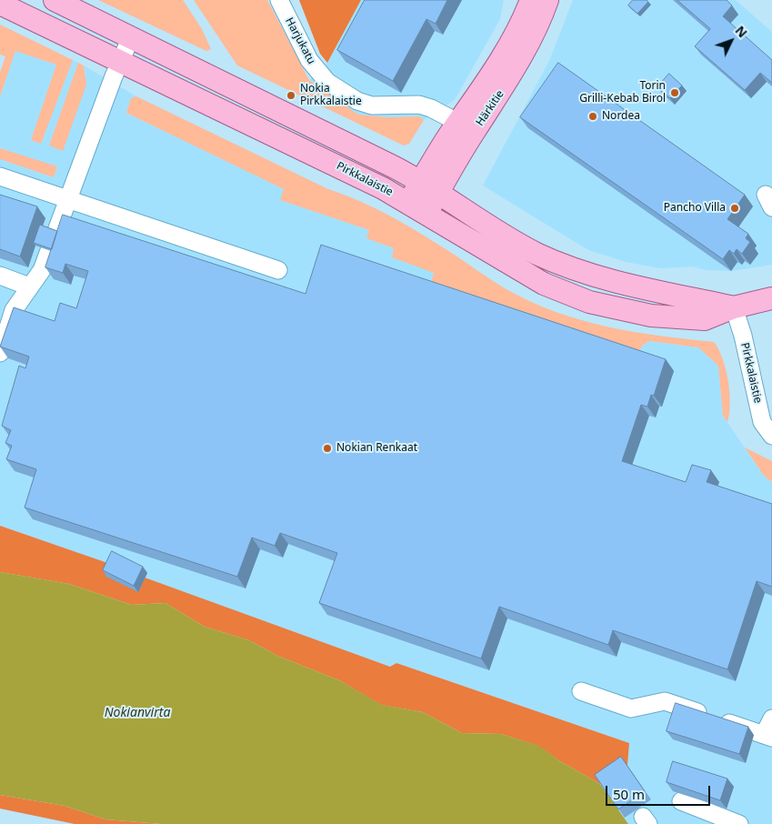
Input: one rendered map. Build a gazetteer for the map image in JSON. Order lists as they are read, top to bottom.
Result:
{
  "streets": {
    "main road": ["Härkitie", "Pirkkalaistie"],
    "street": ["Harjukatu"]
  },
  "crossings": [
    ["Harjukatu", "Härkitie"],
    ["Härkitie", "Pirkkalaistie"]
  ],
  "water": ["Nokianvirta"],
  "places": [
    "Torin Grilli-Kebab Birol",
    "Nokia Pirkkalaistie",
    "Nordea",
    "Pancho Villa",
    "Nokian Renkaat"
  ],
  "scale_bar": "50 m",
  "north": "top right"
}
